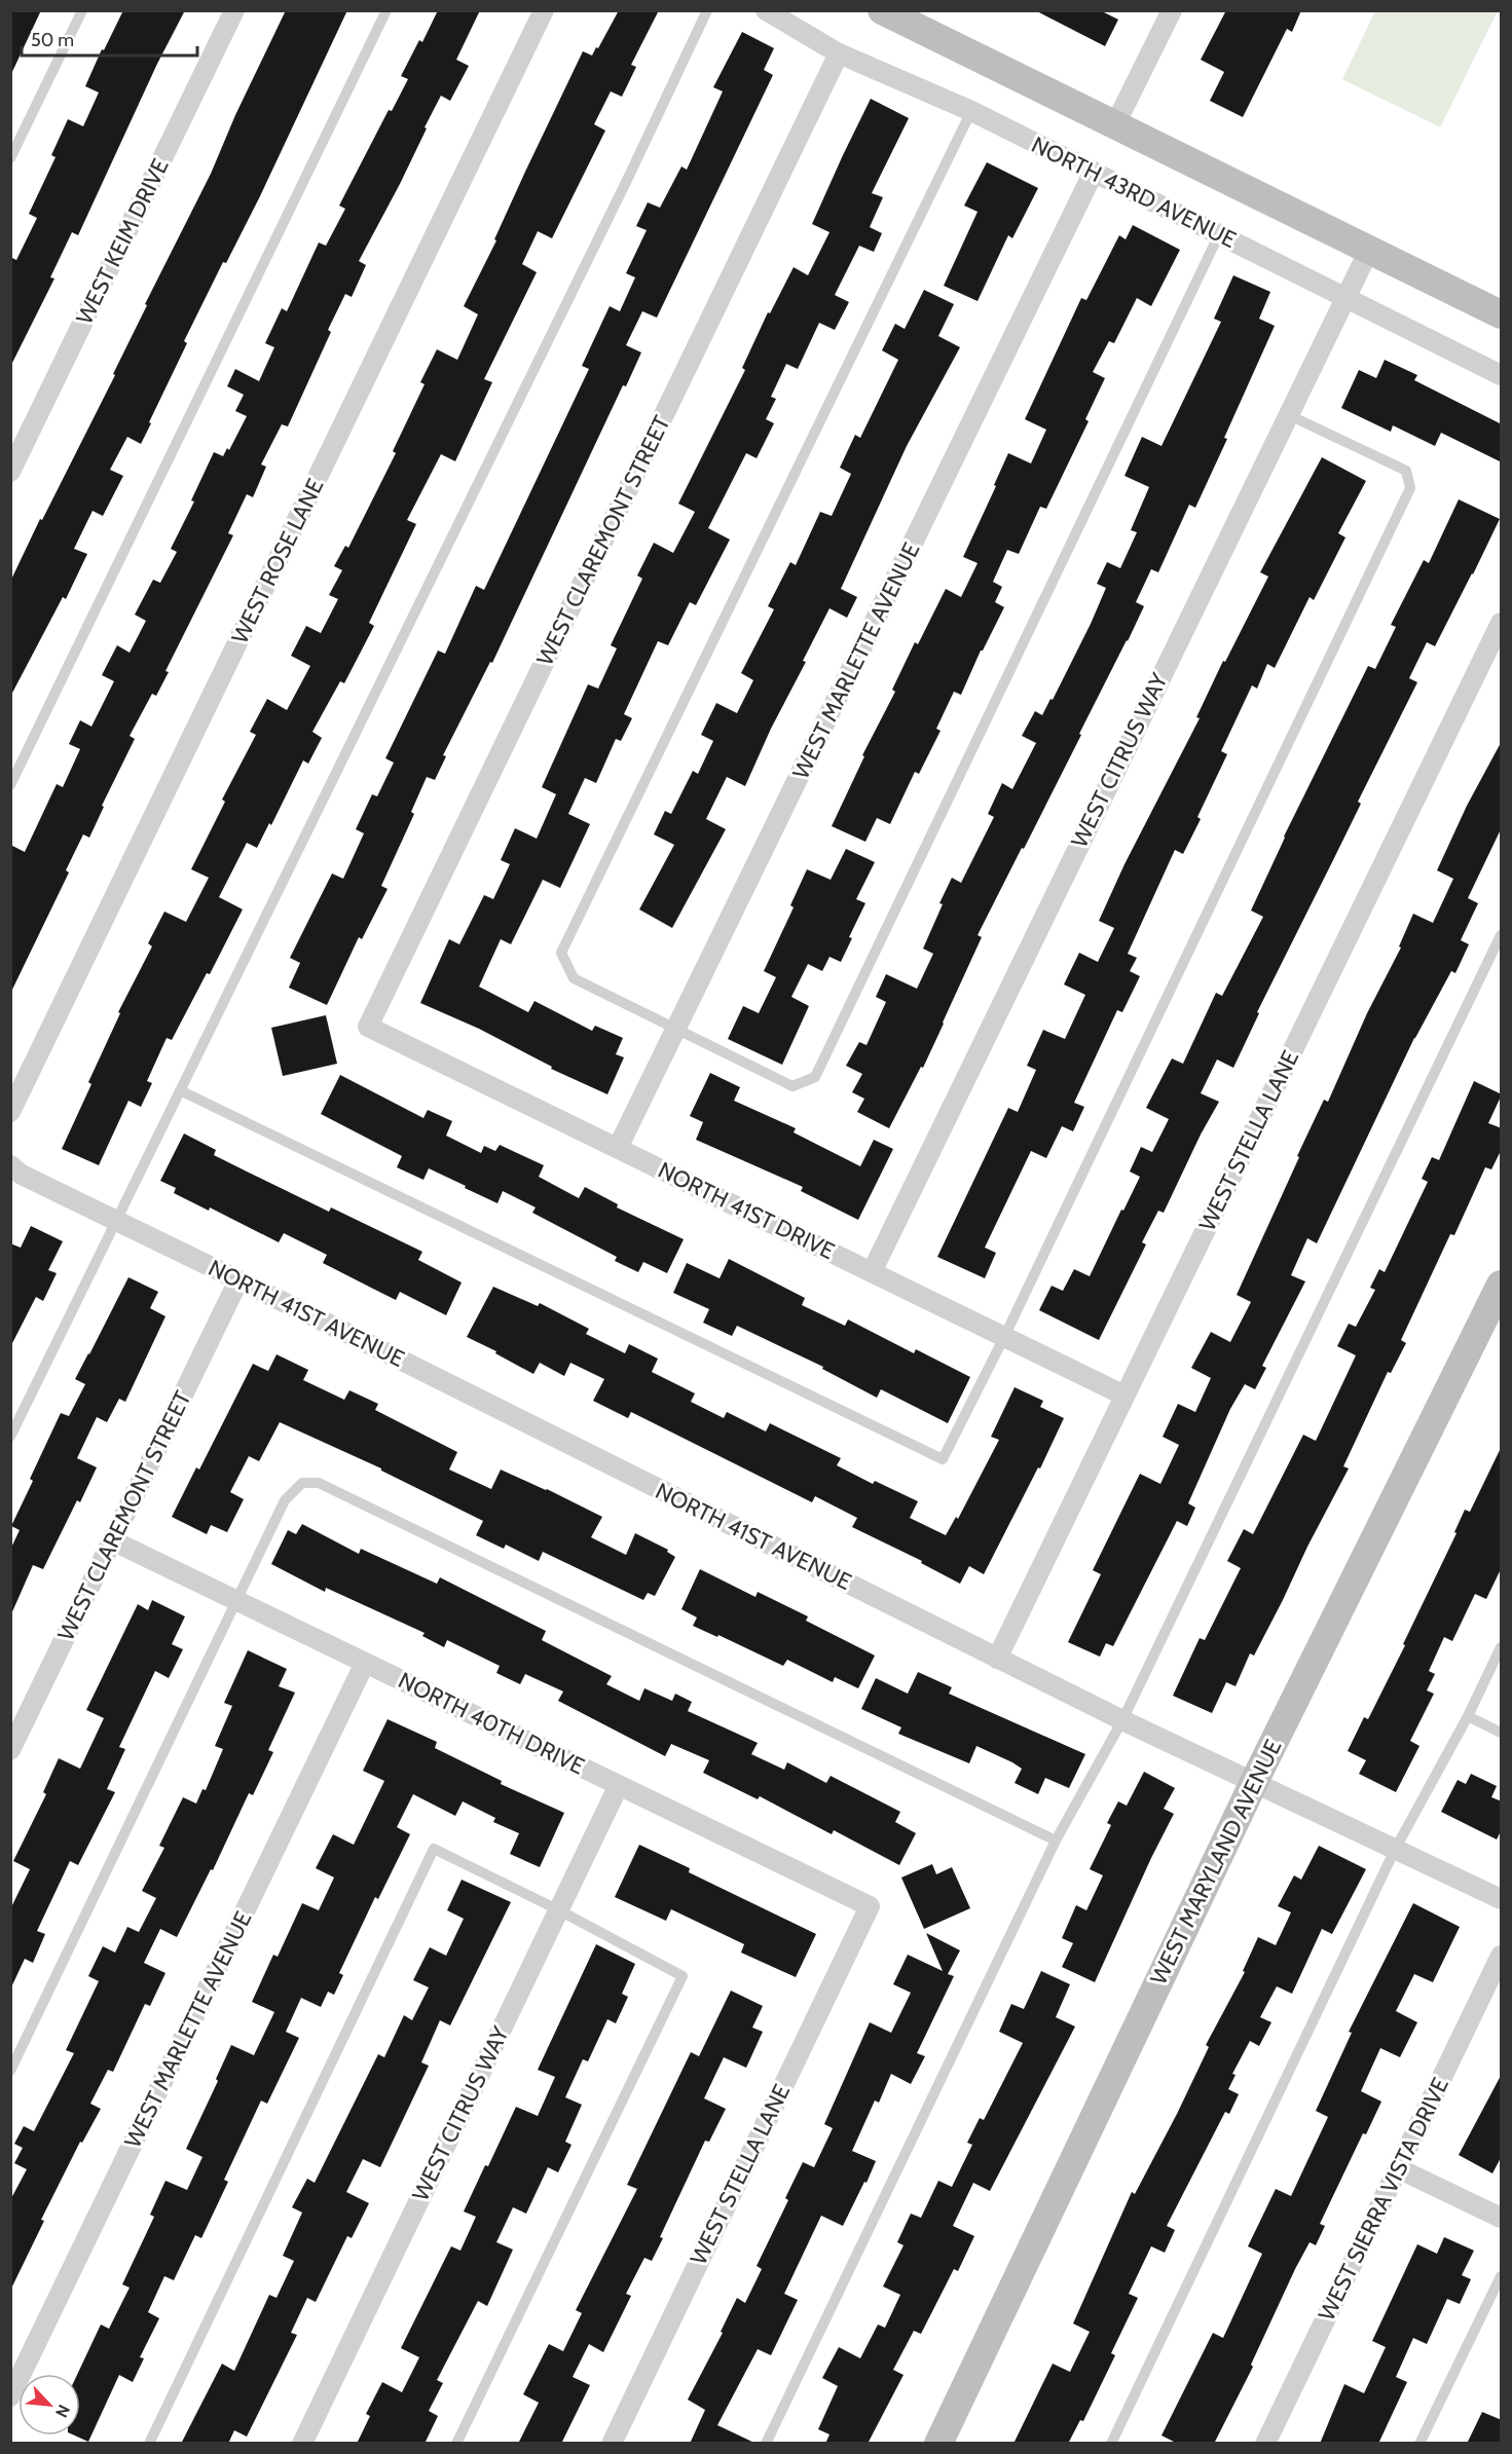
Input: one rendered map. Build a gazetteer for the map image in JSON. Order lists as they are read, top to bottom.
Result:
{
  "streets": {
    "street": [
      "NORTH 43RD AVENUE",
      "WEST KEIM DRIVE",
      "WEST CLAREMONT STREET",
      "WEST ROSE LANE",
      "WEST MARLETTE AVENUE",
      "WEST CITRUS WAY",
      "WEST STELLA LANE",
      "NORTH 41ST DRIVE",
      "NORTH 41ST AVENUE",
      "NORTH 40TH DRIVE",
      "WEST MARYLAND AVENUE",
      "WEST SIERRA VISTA DRIVE"
    ]
  },
  "crossings": [
    ["NORTH 43RD AVENUE", "WEST CLAREMONT STREET"],
    ["NORTH 43RD AVENUE", "WEST MARLETTE AVENUE"],
    ["NORTH 43RD AVENUE", "WEST CITRUS WAY"],
    ["WEST CLAREMONT STREET", "NORTH 41ST DRIVE"],
    ["WEST CLAREMONT STREET", "NORTH 41ST AVENUE"],
    ["WEST CLAREMONT STREET", "NORTH 40TH DRIVE"],
    ["WEST MARLETTE AVENUE", "NORTH 41ST DRIVE"],
    ["WEST MARLETTE AVENUE", "NORTH 40TH DRIVE"],
    ["WEST CITRUS WAY", "NORTH 41ST DRIVE"],
    ["WEST CITRUS WAY", "NORTH 40TH DRIVE"],
    ["WEST STELLA LANE", "NORTH 41ST DRIVE"],
    ["WEST STELLA LANE", "NORTH 41ST AVENUE"],
    ["WEST STELLA LANE", "NORTH 40TH DRIVE"],
    ["NORTH 41ST AVENUE", "WEST MARYLAND AVENUE"]
  ],
  "scale_bar": "50 m",
  "north": "bottom right"
}
